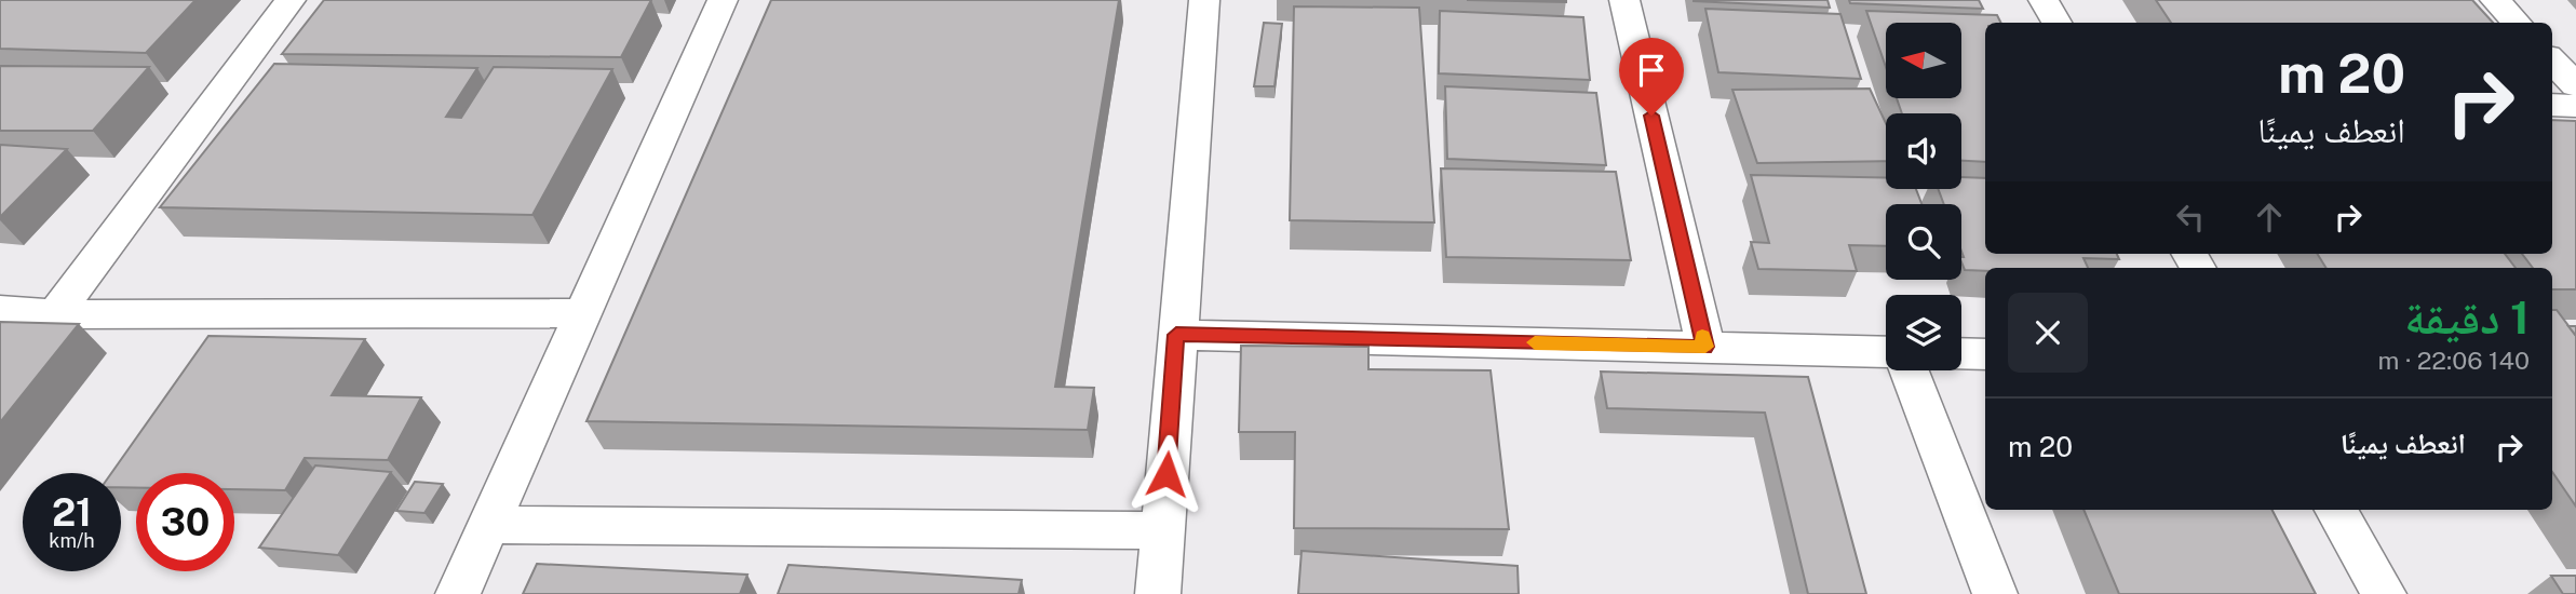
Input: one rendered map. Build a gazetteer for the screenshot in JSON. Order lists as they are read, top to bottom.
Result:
{
  "north": "left",
  "page": {
    "turn": ["20 m", "انعطف يمينًا"],
    "heading": ["1 دقيقة", "140 m · 22:06"],
    "list": [
      {
        "name": "انعطف يمينًا",
        "value": "20 m"
      }
    ],
    "speed": "21 km/h",
    "limit": "30"
  }
}
